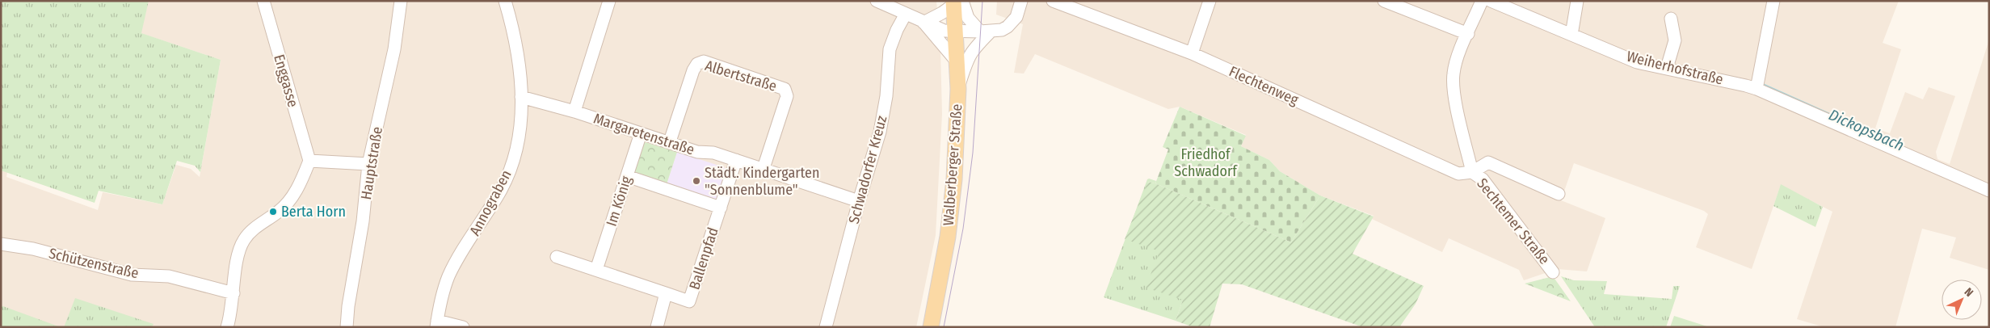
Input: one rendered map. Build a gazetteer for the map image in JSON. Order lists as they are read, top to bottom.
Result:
{
  "streets": {
    "main road": ["Walberberger Straße"],
    "street": [
      "Weiherhofstraße",
      "Albertstraße",
      "Enggasse",
      "Flechtenweg",
      "Margaretenstraße",
      "Hauptstraße",
      "Schwadorfer Kreuz",
      "Im König",
      "Annograben",
      "Sechtemer Straße",
      "Ballenpfad",
      "Schützenstraße"
    ]
  },
  "crossings": [
    ["Albertstraße", "Margaretenstraße"],
    ["Flechtenweg", "Sechtemer Straße"],
    ["Margaretenstraße", "Schwadorfer Kreuz"],
    ["Margaretenstraße", "Im König"],
    ["Margaretenstraße", "Annograben"],
    ["Margaretenstraße", "Ballenpfad"]
  ],
  "water": ["Dickopsbach"],
  "parks": ["Friedhof Schwadorf"],
  "places": ["Städt. Kindergarten \"Sonnenblume\"", "Berta Horn"],
  "north": "top right"
}
